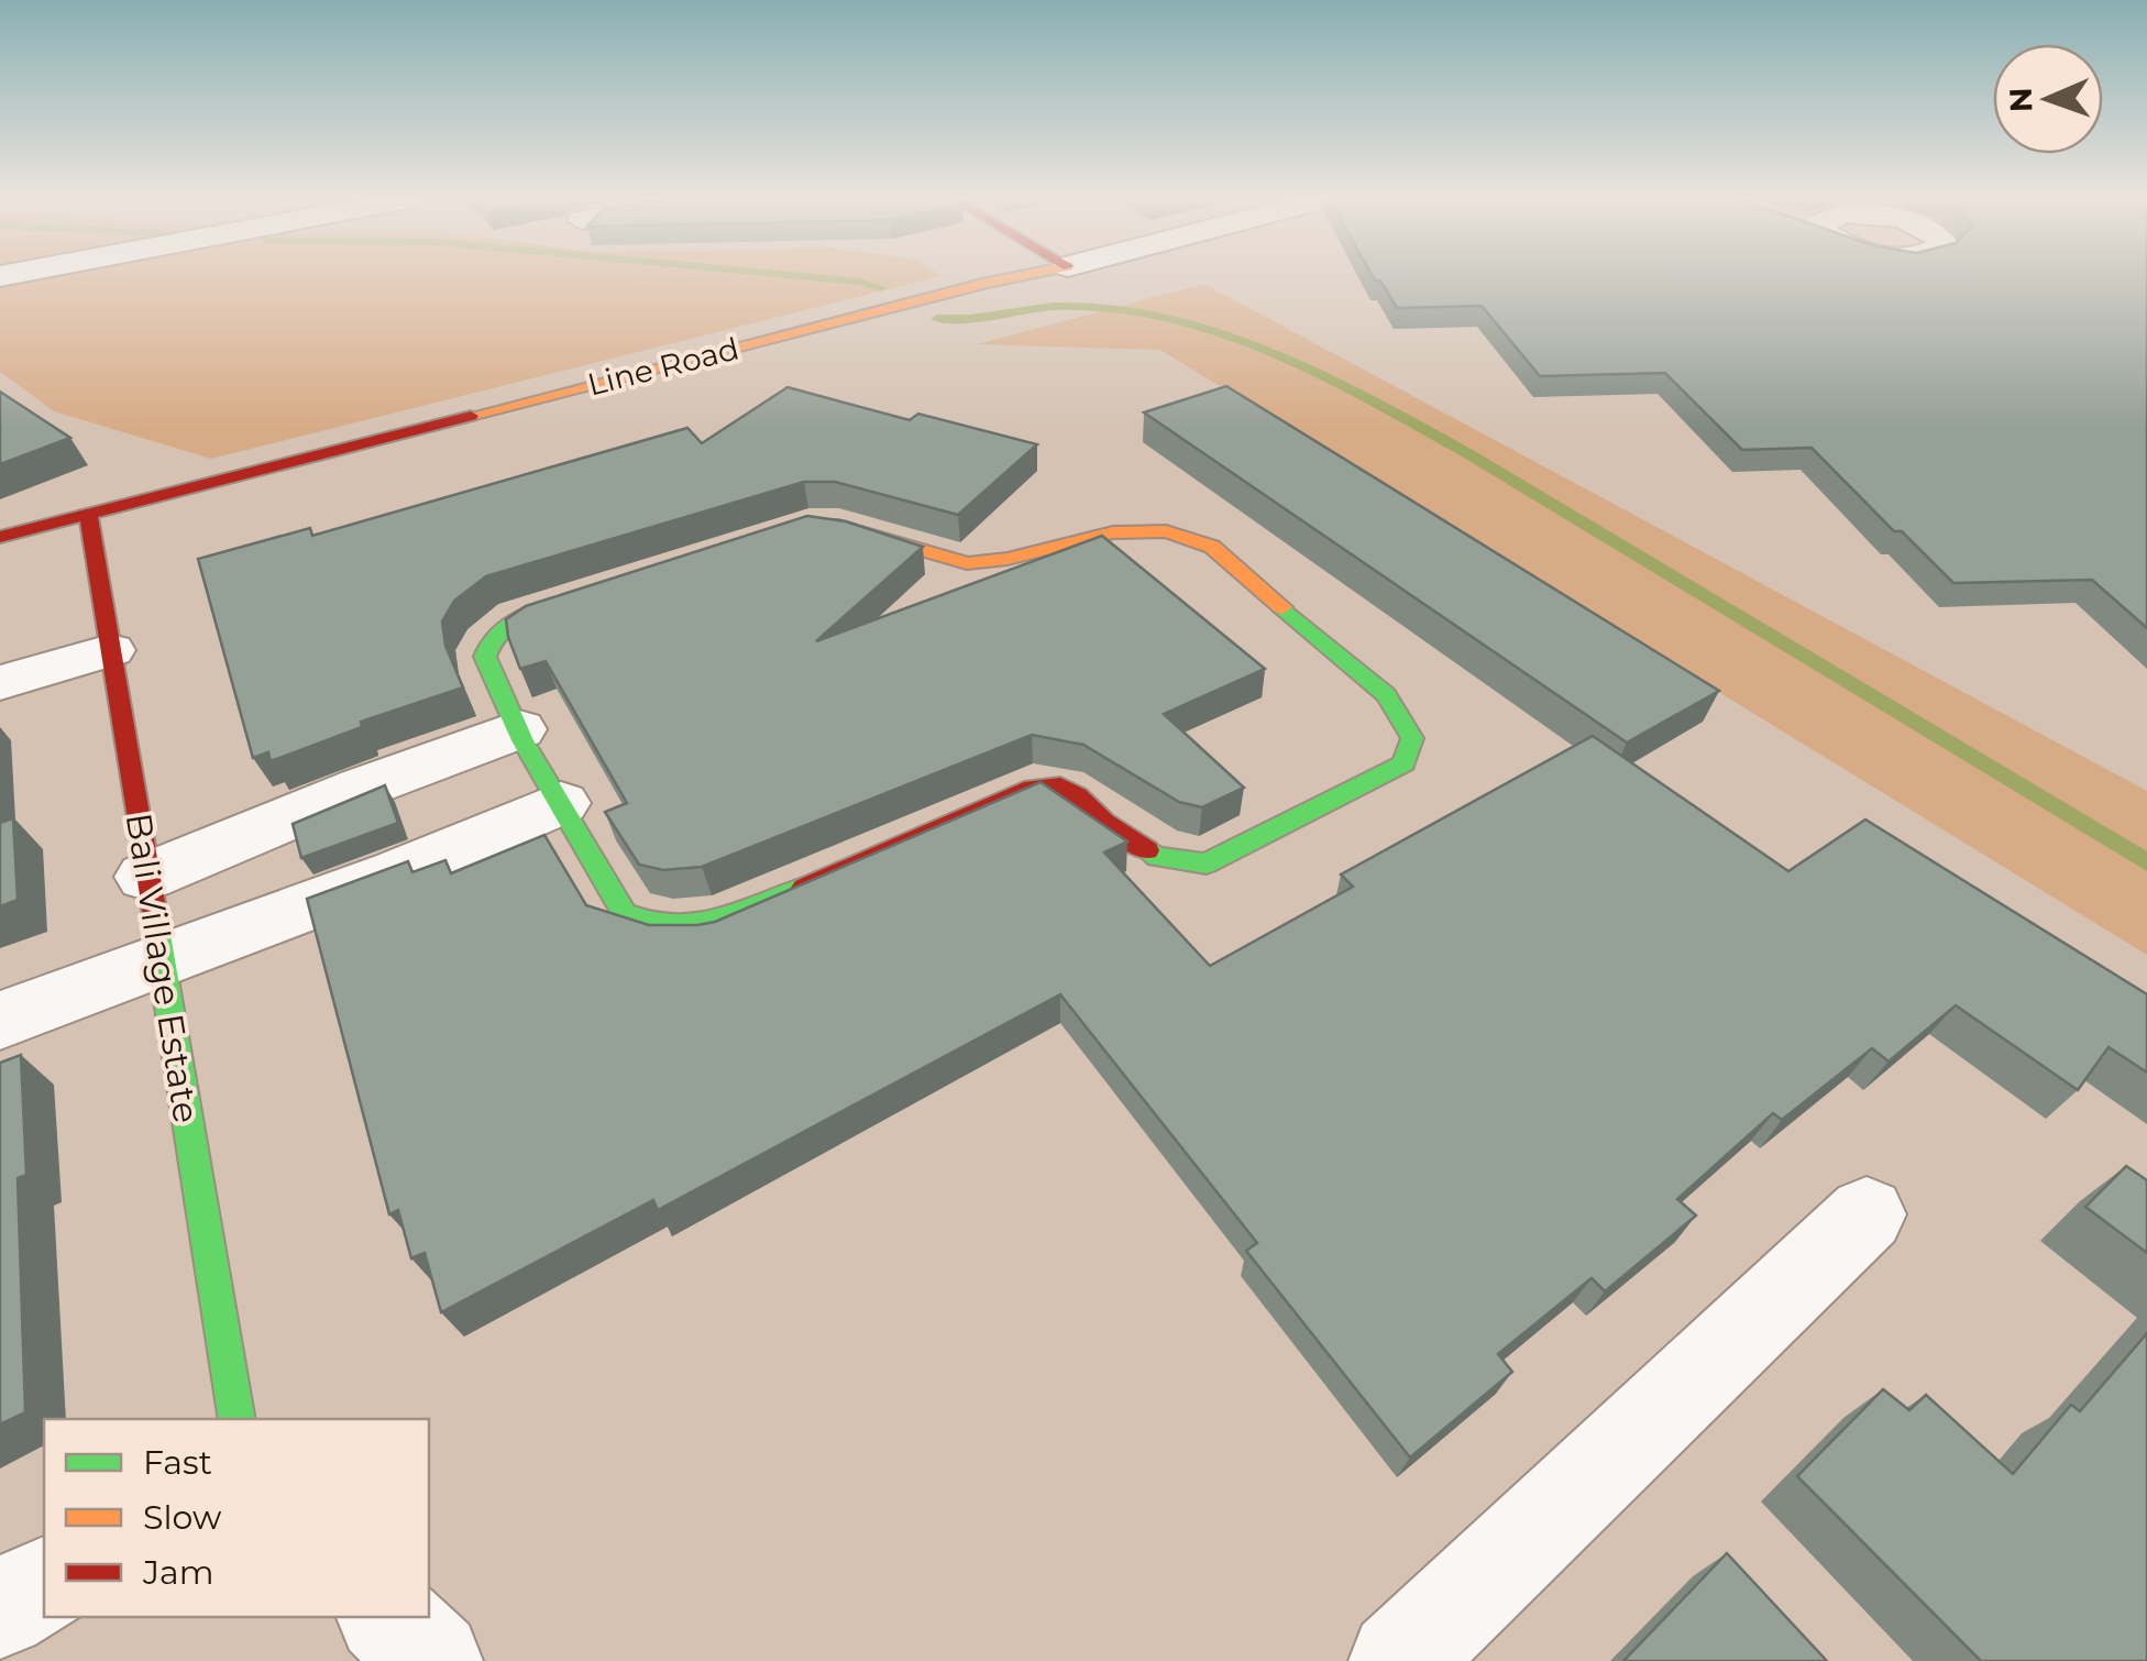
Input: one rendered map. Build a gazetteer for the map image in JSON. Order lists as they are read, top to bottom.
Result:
{
  "streets": {
    "street": ["Line Road", "Bali Village Estate"]
  },
  "crossings": [
    ["Line Road", "Bali Village Estate"]
  ],
  "legend": ["Fast", "Slow", "Jam"],
  "north": "left"
}
